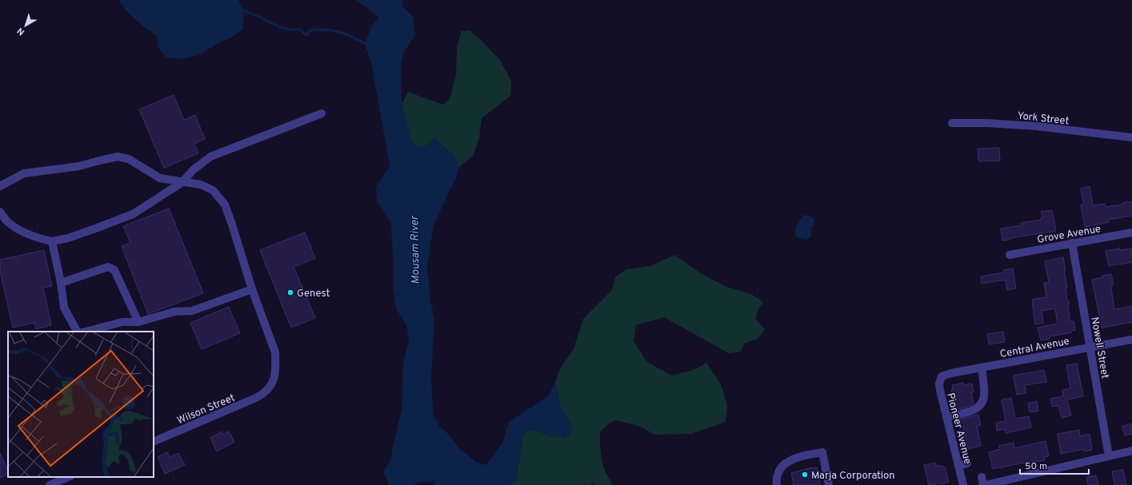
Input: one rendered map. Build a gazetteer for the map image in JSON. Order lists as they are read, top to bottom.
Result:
{
  "streets": {
    "street": [
      "York Street",
      "Grove Avenue",
      "Central Avenue",
      "Nowell Street",
      "Wilson Street",
      "Pioneer Avenue"
    ]
  },
  "crossings": [
    ["Grove Avenue", "Nowell Street"],
    ["Central Avenue", "Nowell Street"],
    ["Central Avenue", "Pioneer Avenue"]
  ],
  "water": ["Mousam River"],
  "places": ["Genest", "Marja Corporation"],
  "scale_bar": "50 m",
  "north": "bottom left"
}
